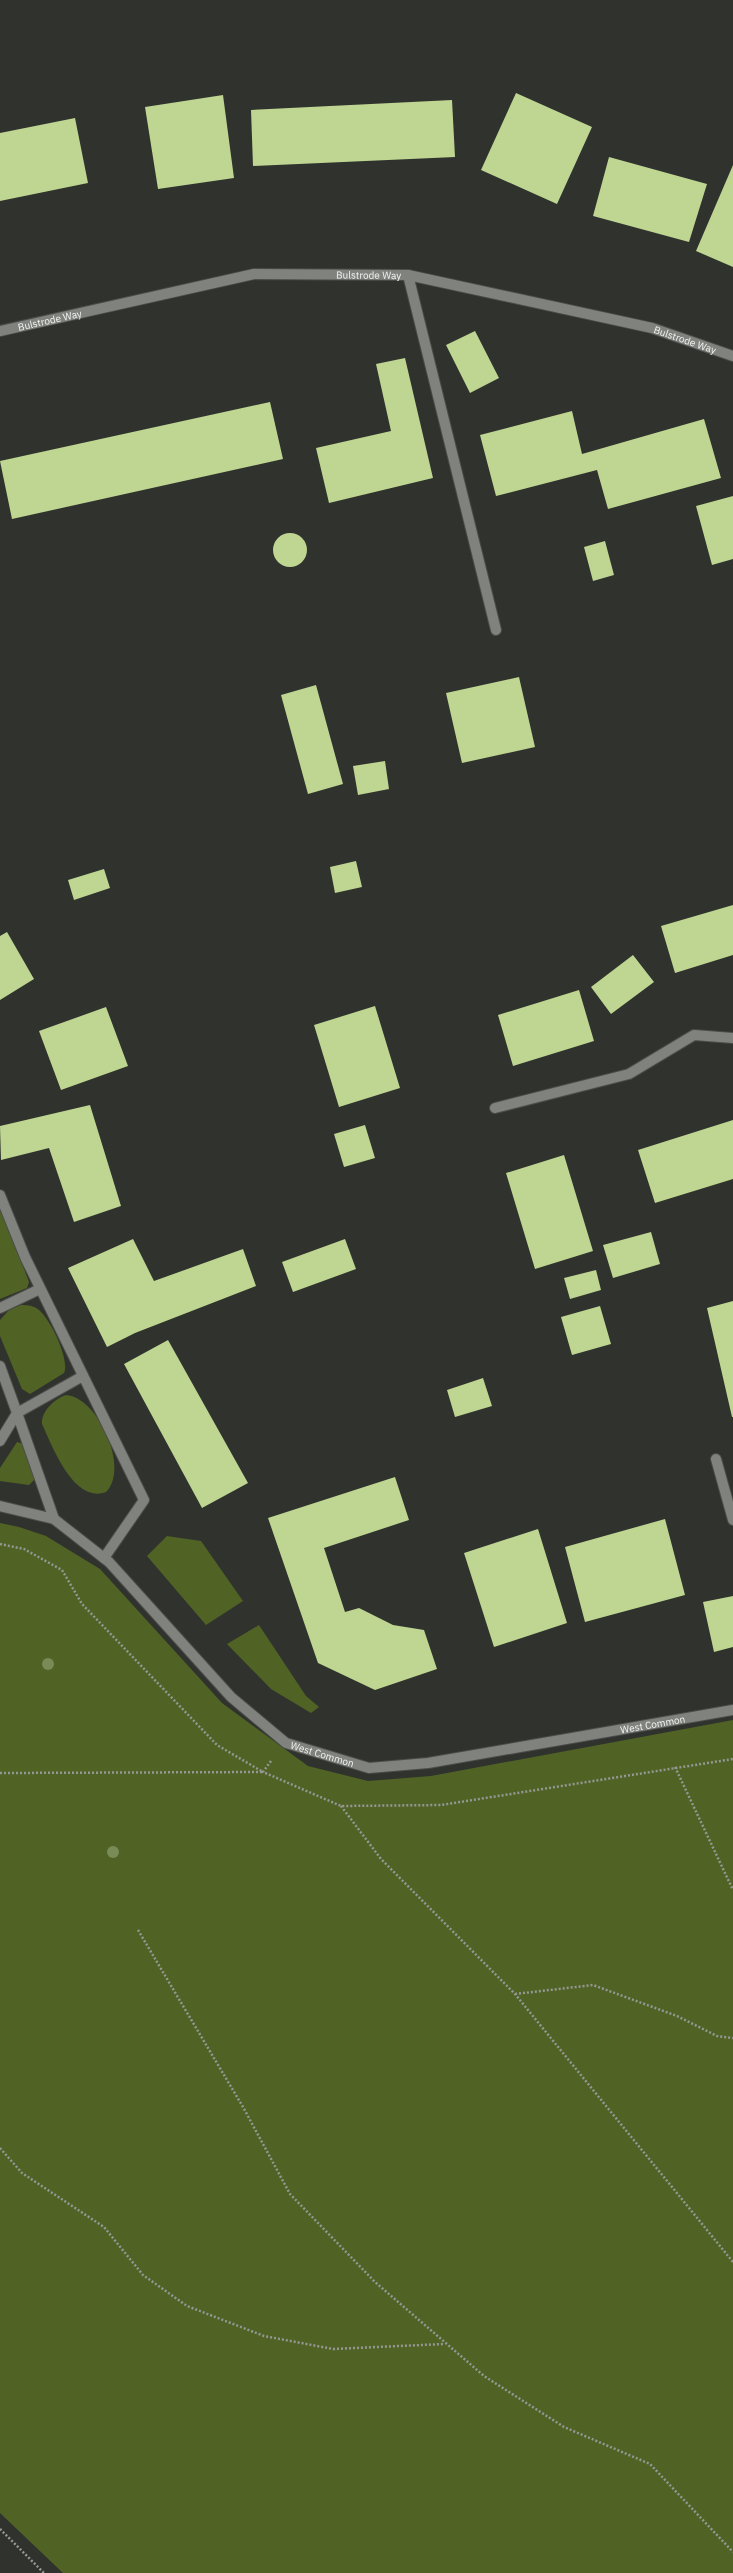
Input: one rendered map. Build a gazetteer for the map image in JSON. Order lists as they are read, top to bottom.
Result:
{
  "streets": {
    "street": ["Bulstrode Way", "West Common"]
  }
}
